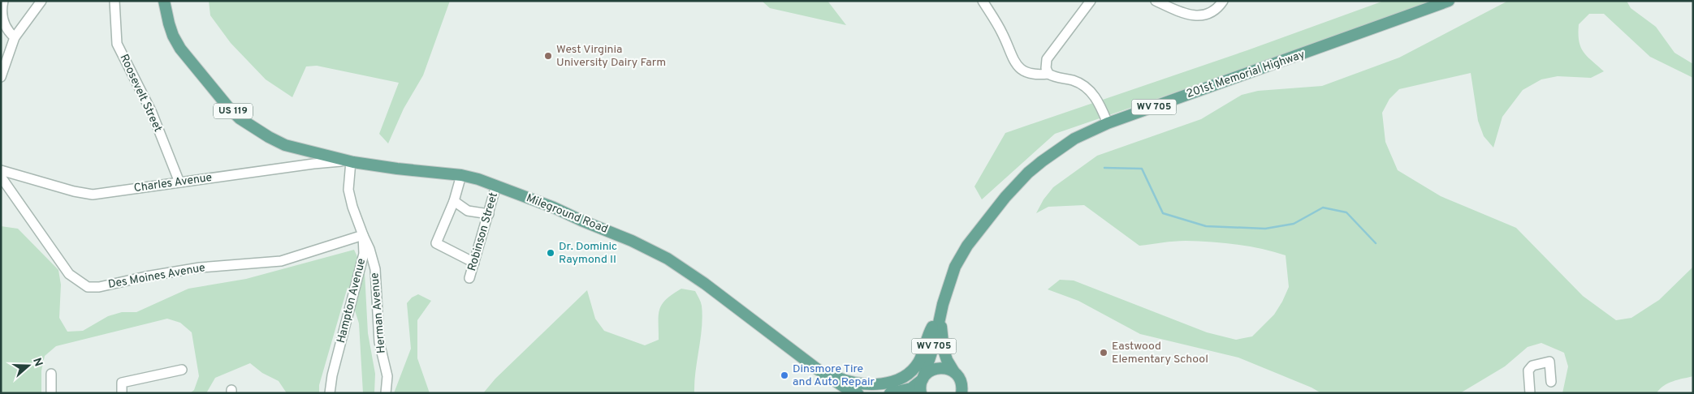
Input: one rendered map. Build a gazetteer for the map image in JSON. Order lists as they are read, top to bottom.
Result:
{
  "streets": {
    "main road": [
      "201st Memorial Highway",
      "WV 705",
      "US 119",
      "Mileground Road"
    ],
    "street": [
      "Roosevelt Street",
      "Charles Avenue",
      "Robinson Street",
      "Des Moines Avenue",
      "Hampton Avenue",
      "Herman Avenue"
    ]
  },
  "crossings": [
    ["Roosevelt Street", "Charles Avenue"],
    ["US 119", "Charles Avenue"],
    ["US 119", "Mileground Road"],
    ["US 119", "Hampton Avenue"],
    ["Charles Avenue", "Mileground Road"],
    ["Charles Avenue", "Hampton Avenue"],
    ["Mileground Road", "Robinson Street"],
    ["Mileground Road", "Hampton Avenue"],
    ["Des Moines Avenue", "Hampton Avenue"],
    ["Des Moines Avenue", "Herman Avenue"],
    ["Hampton Avenue", "Herman Avenue"]
  ],
  "places": [
    "West Virginia University Dairy Farm",
    "Dr. Dominic Raymond II",
    "Eastwood Elementary School",
    "Dinsmore Tire and Auto Repair"
  ],
  "north": "right"
}
